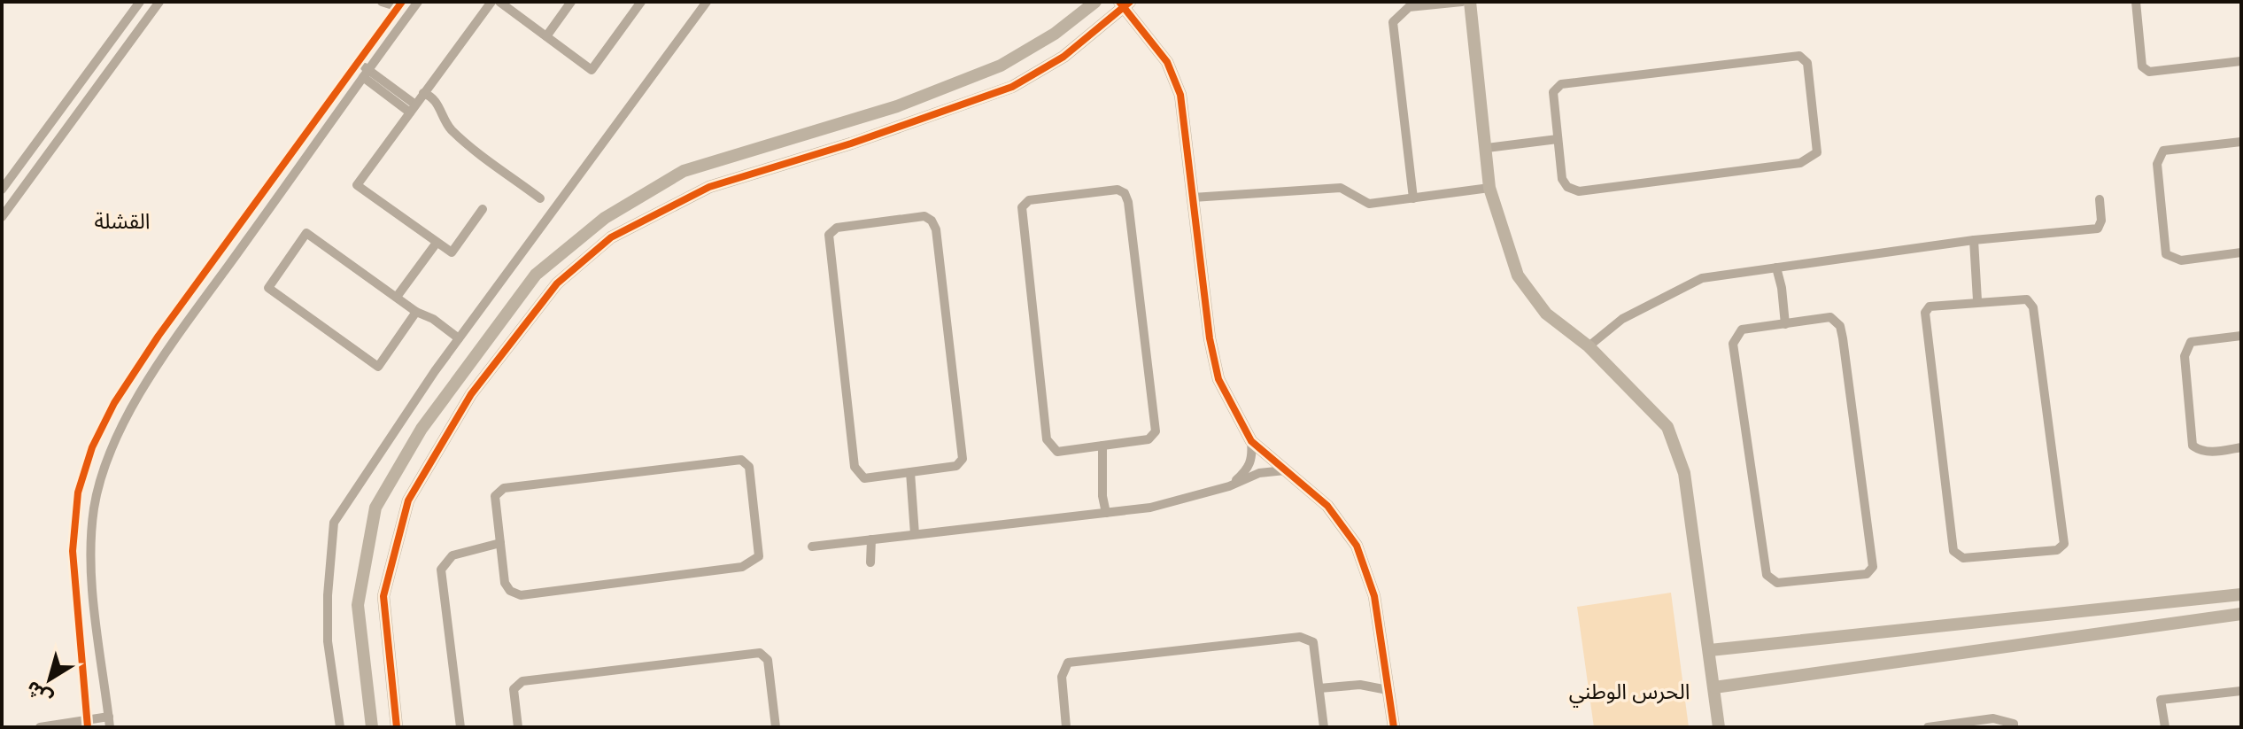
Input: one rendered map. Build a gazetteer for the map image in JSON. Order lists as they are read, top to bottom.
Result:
{
  "districts": ["القشلة", "الحرس الوطني"],
  "north": "bottom left"
}
